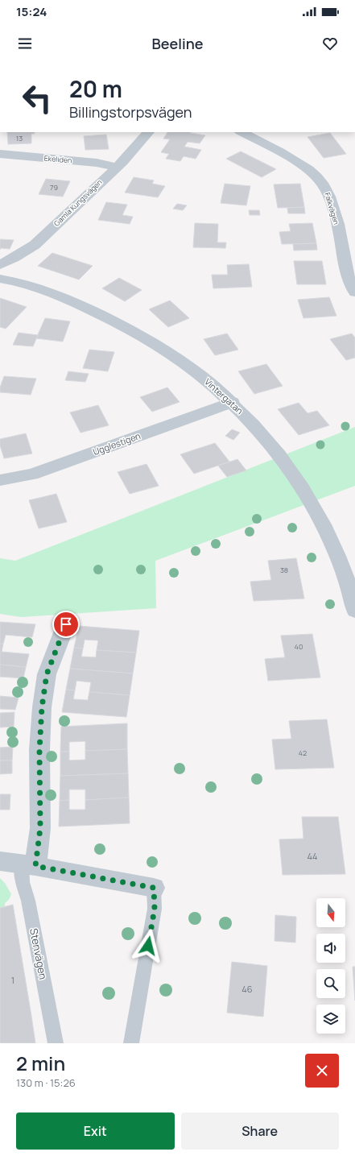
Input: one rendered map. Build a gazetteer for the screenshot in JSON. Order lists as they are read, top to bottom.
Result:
{
  "streets": {
    "street": [
      "Ekeliden",
      "Gamla Kungsvägen",
      "Falkvägen",
      "Vintergatan",
      "Ugglestigen"
    ],
    "lane": ["Stenvägen"]
  },
  "crossings": [
    ["Ekeliden", "Gamla Kungsvägen"],
    ["Vintergatan", "Ugglestigen"]
  ],
  "house_numbers": [
    "13",
    "79",
    "38",
    "40",
    "42",
    "44",
    "1",
    "46"
  ],
  "north": "bottom",
  "page": {
    "status": "15:24",
    "header": "Beeline",
    "turn": ["20 m", "Billingstorpsvägen"],
    "heading": ["2 min", "130 m · 15:26"],
    "buttons": ["Exit", "Share"]
  }
}
